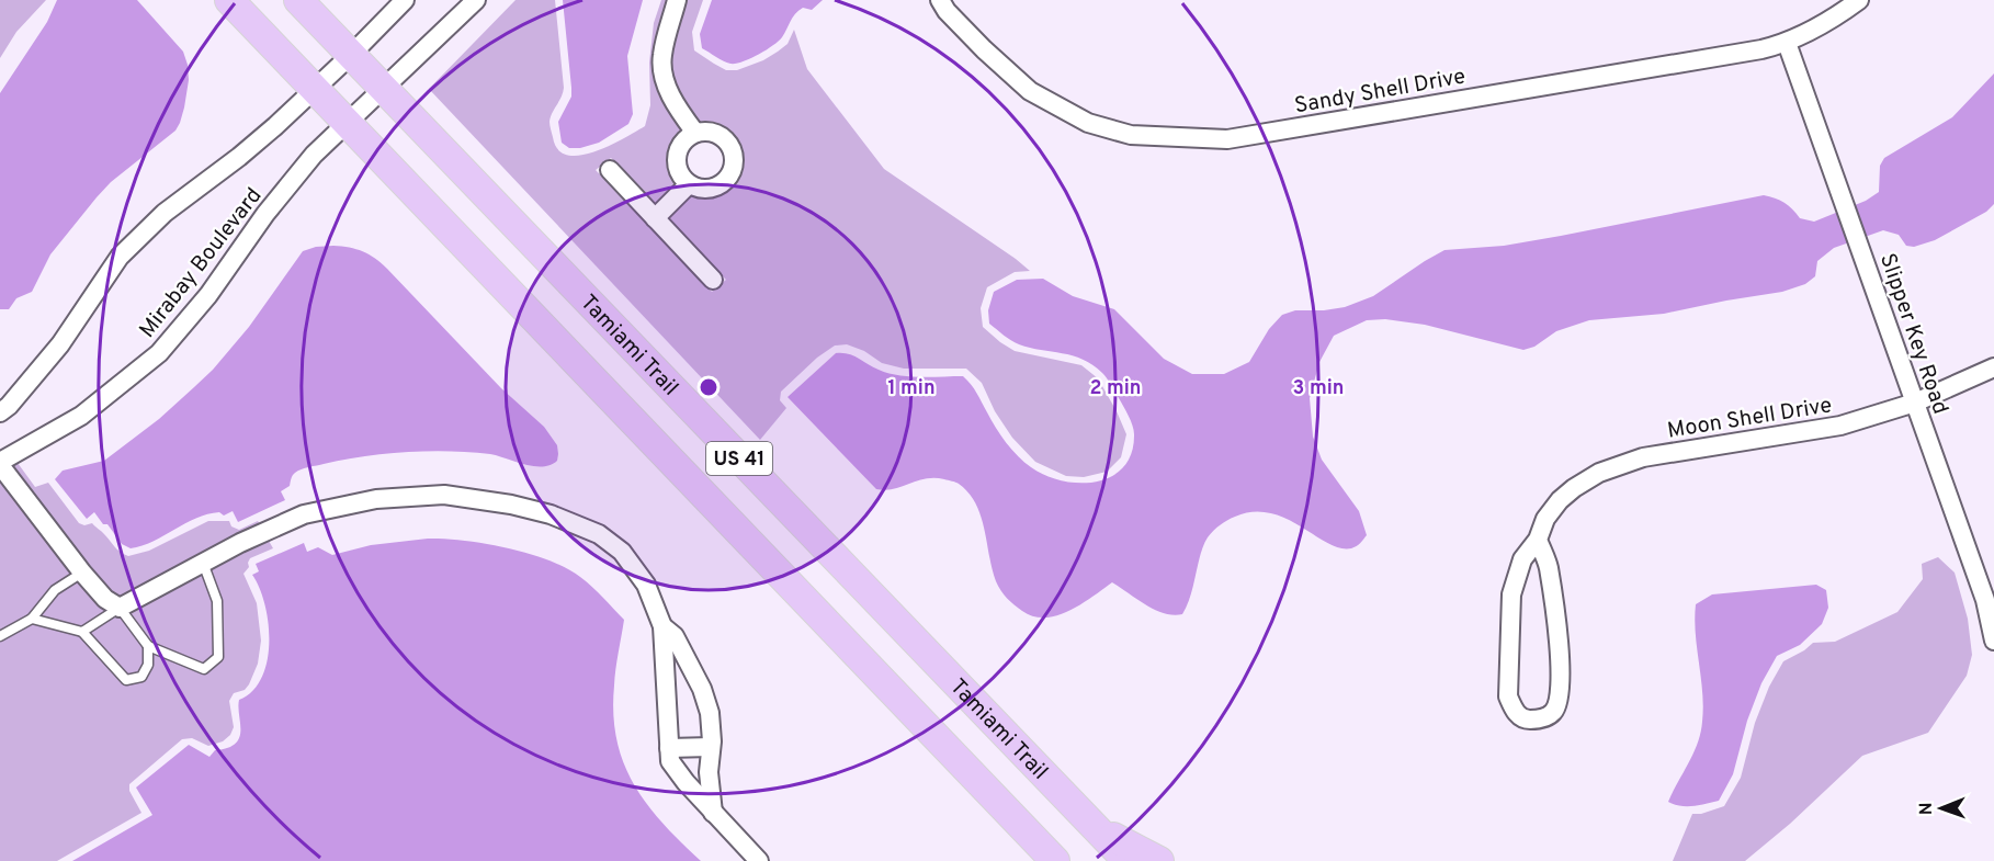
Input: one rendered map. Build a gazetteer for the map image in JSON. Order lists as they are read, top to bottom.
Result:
{
  "streets": {
    "main road": ["Tamiami Trail", "US 41"],
    "street": [
      "Sandy Shell Drive",
      "Mirabay Boulevard",
      "Slipper Key Road",
      "Moon Shell Drive"
    ]
  },
  "crossings": [
    ["Sandy Shell Drive", "Slipper Key Road"],
    ["Mirabay Boulevard", "Tamiami Trail"],
    ["Mirabay Boulevard", "US 41"],
    ["Slipper Key Road", "Moon Shell Drive"]
  ],
  "north": "left",
  "rings": ["1 min", "2 min", "3 min"]
}
